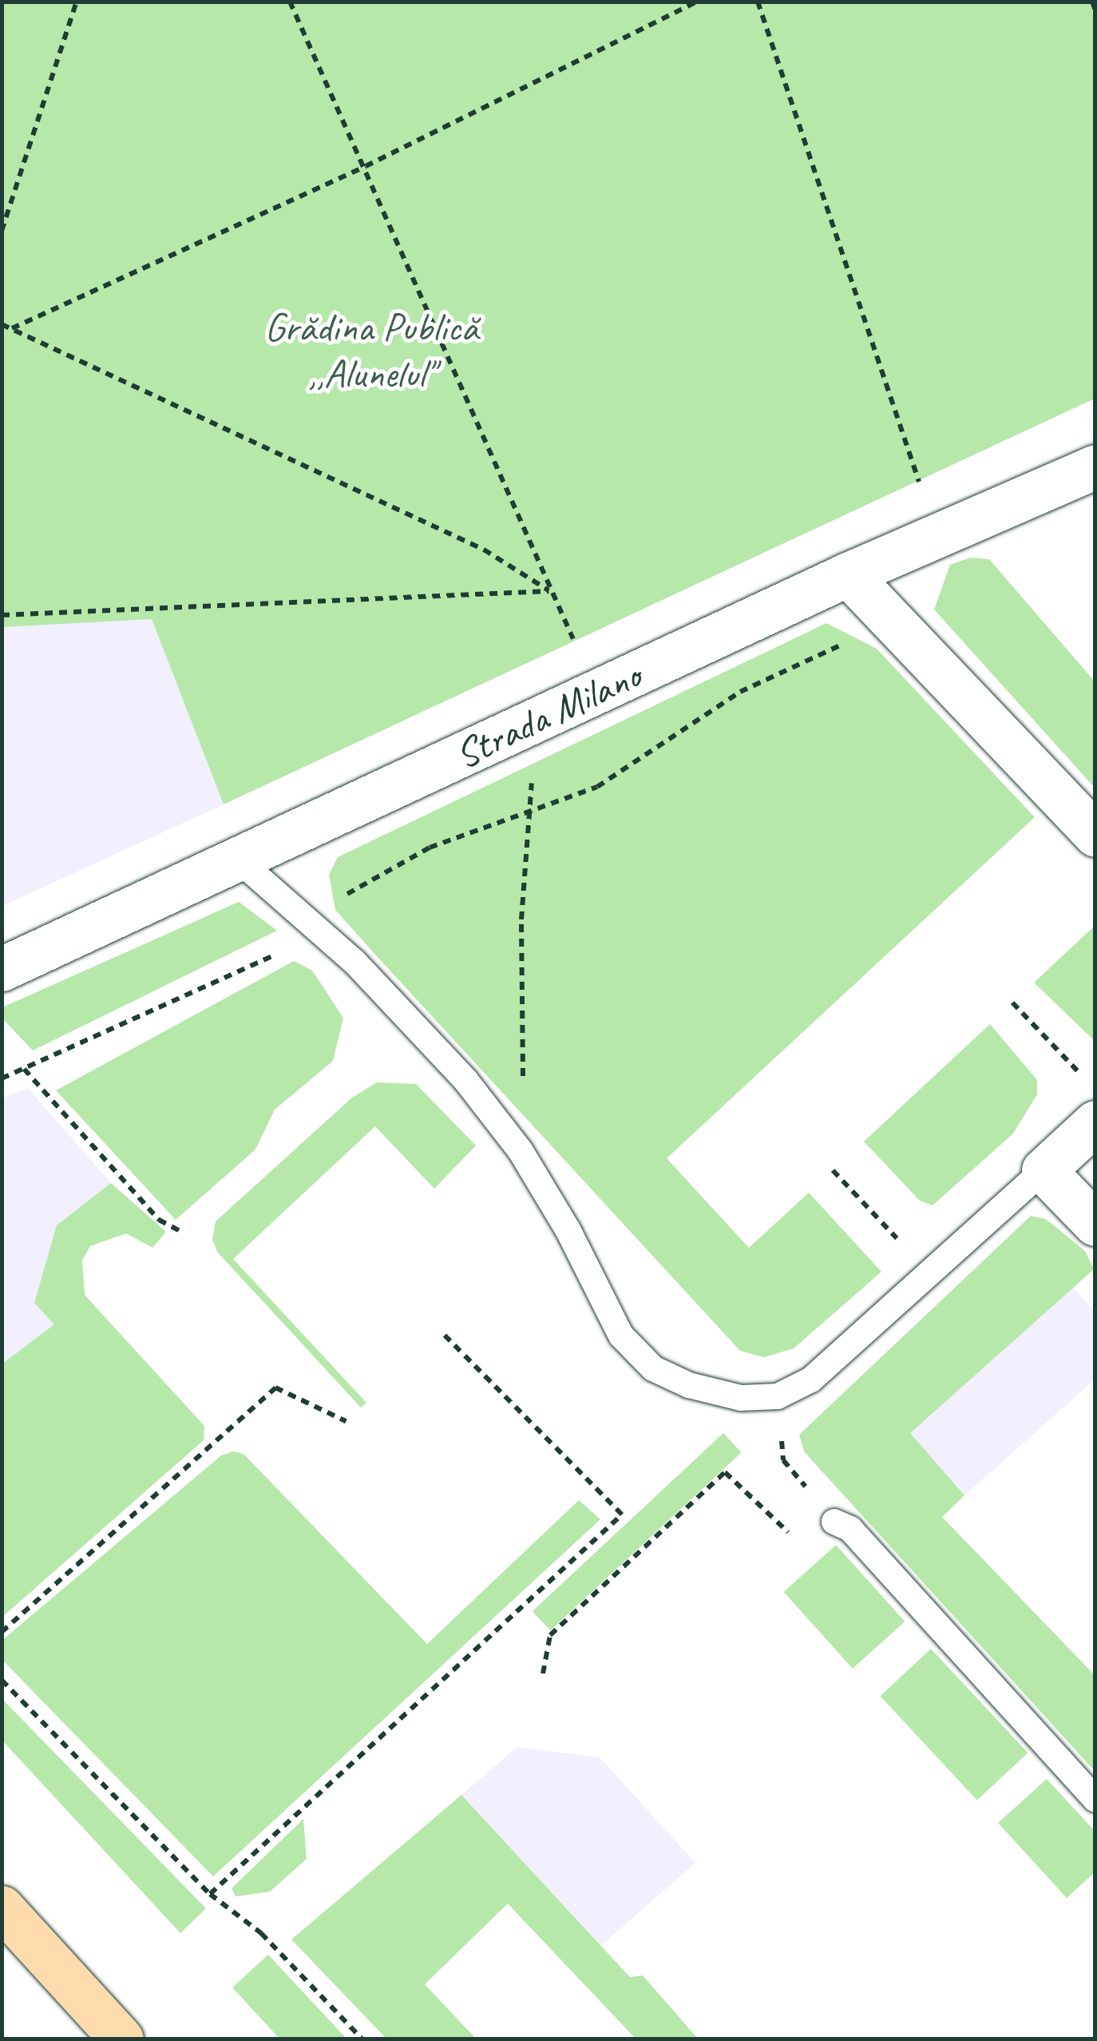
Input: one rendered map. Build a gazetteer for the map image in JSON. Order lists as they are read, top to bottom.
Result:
{
  "streets": {
    "street": ["Strada Milano"]
  },
  "parks": ["Grădina Publică ,,Alunelul\""]
}
